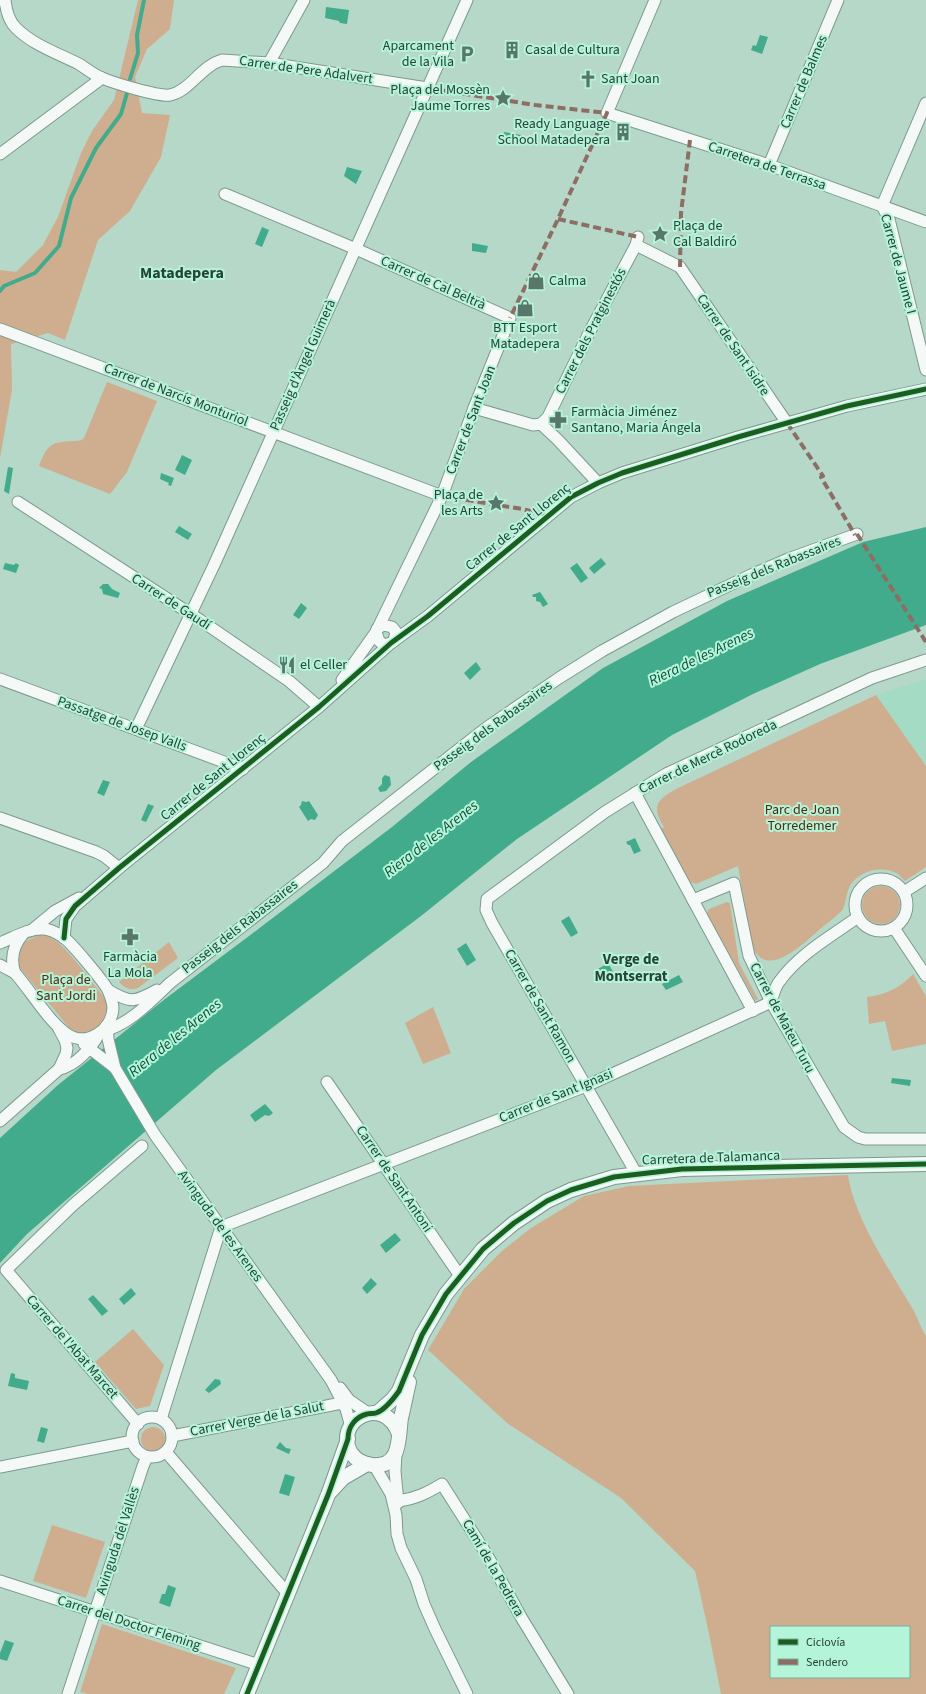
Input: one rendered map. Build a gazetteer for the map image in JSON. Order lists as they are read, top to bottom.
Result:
{
  "streets": {
    "street": [
      "Carrer de Pere Adalvert",
      "Carrer de Balmes",
      "Carretera de Terrassa",
      "Carrer de Jaume I",
      "Carrer de Cal Beltrà",
      "Carrer dels Pratginestós",
      "Carrer de Sant Isidre",
      "Passeig d'Àngel Guimerà",
      "Carrer de Narcís Monturiol",
      "Carrer de Sant Joan",
      "Carrer de Sant Llorenç",
      "Passeig dels Rabassaires",
      "Carrer de Gaudí",
      "Passatge de Josep Valls",
      "Carrer de Mercè Rodoreda",
      "Carrer de Sant Ramon",
      "Carrer de Mateu Turu",
      "Carrer de Sant Ignasi",
      "Carretera de Talamanca",
      "Carrer de Sant Antoni",
      "Avinguda de les Arenes",
      "Carrer de l'Abat Marcet",
      "Carrer Verge de la Salut",
      "Avinguda del Vallès",
      "Camí de la Pedrera",
      "Carrer del Doctor Fleming"
    ]
  },
  "crossings": [
    ["Carrer de Pere Adalvert", "Passeig d'Àngel Guimerà"],
    ["Carrer de Balmes", "Carretera de Terrassa"],
    ["Carretera de Terrassa", "Carrer de Jaume I"],
    ["Carrer de Cal Beltrà", "Passeig d'Àngel Guimerà"],
    ["Carrer de Cal Beltrà", "Carrer de Sant Joan"],
    ["Carrer dels Pratginestós", "Carrer de Sant Isidre"],
    ["Carrer de Sant Isidre", "Carrer de Sant Llorenç"],
    ["Passeig d'Àngel Guimerà", "Carrer de Narcís Monturiol"],
    ["Passeig d'Àngel Guimerà", "Carrer de Gaudí"],
    ["Passeig d'Àngel Guimerà", "Passatge de Josep Valls"],
    ["Carrer de Narcís Monturiol", "Carrer de Sant Joan"],
    ["Carrer de Sant Joan", "Carrer de Sant Llorenç"],
    ["Carrer de Sant Llorenç", "Carrer de Gaudí"],
    ["Carrer de Sant Llorenç", "Passatge de Josep Valls"],
    ["Passeig dels Rabassaires", "Avinguda de les Arenes"],
    ["Carrer de Mercè Rodoreda", "Carrer de Sant Ramon"],
    ["Carrer de Mercè Rodoreda", "Carrer de Mateu Turu"],
    ["Carrer de Sant Ramon", "Carrer de Sant Ignasi"],
    ["Carrer de Sant Ramon", "Carretera de Talamanca"],
    ["Carrer de Mateu Turu", "Carrer de Sant Ignasi"],
    ["Carrer de Sant Ignasi", "Carrer de Sant Antoni"],
    ["Carrer de Sant Ignasi", "Avinguda de les Arenes"],
    ["Carretera de Talamanca", "Carrer de Sant Antoni"],
    ["Avinguda de les Arenes", "Carrer Verge de la Salut"],
    ["Carrer de l'Abat Marcet", "Carrer Verge de la Salut"],
    ["Carrer de l'Abat Marcet", "Avinguda del Vallès"],
    ["Carrer Verge de la Salut", "Avinguda del Vallès"],
    ["Avinguda del Vallès", "Carrer del Doctor Fleming"]
  ],
  "districts": ["Matadepera", "Verge de Montserrat"],
  "water": ["Riera de les Arenes"],
  "parks": ["Parc de Joan Torredemer", "Plaça de Sant Jordi"],
  "places": {
    "building": ["Casal de Cultura", "Ready Language School Matadepera"],
    "parking": ["Aparcament de la Vila"],
    "church": ["Sant Joan"],
    "place": ["Plaça del Mossèn Jaume Torres", "Plaça de Cal Baldiró", "Plaça de les Arts"],
    "shop": ["Calma", "BTT Esport Matadepera"],
    "pharmacy": ["Farmàcia Jiménez Santano, Maria Ángela", "Farmàcia La Mola"],
    "restaurant": ["el Celler"]
  },
  "legend": ["Ciclovía", "Sendero"]
}
